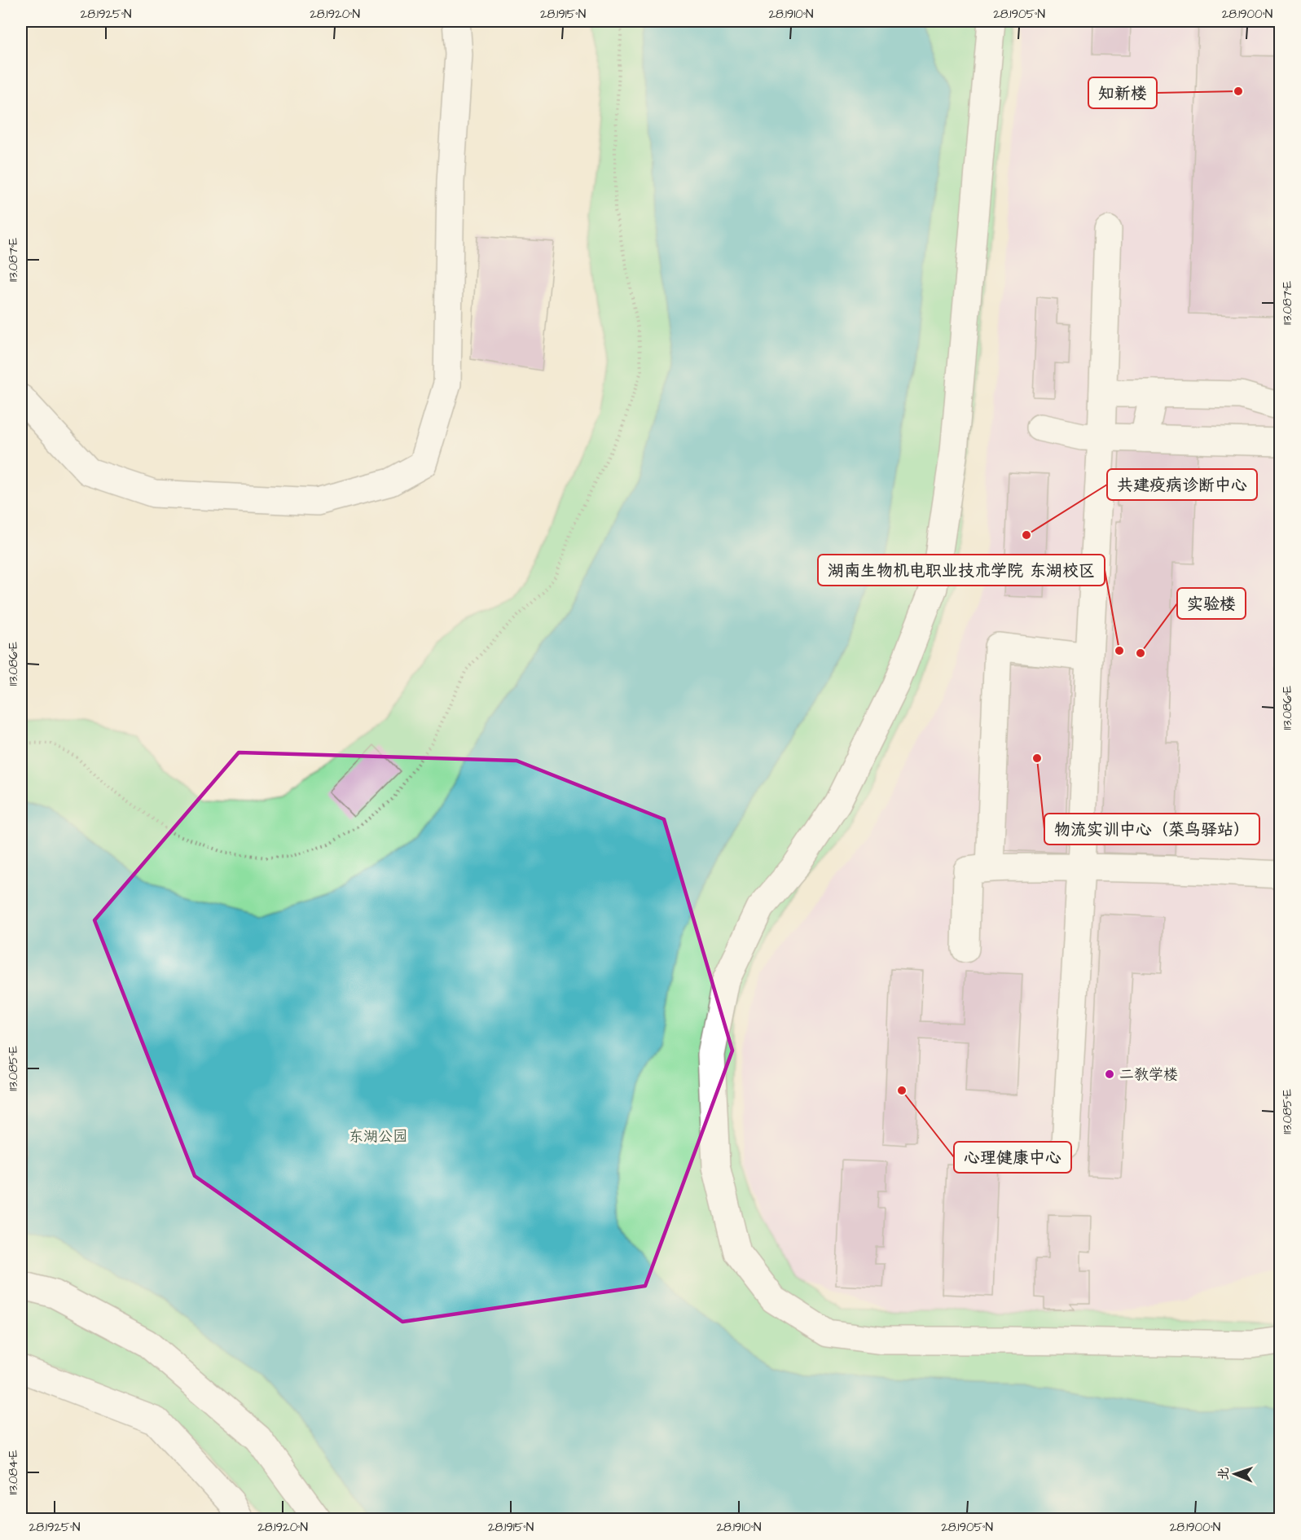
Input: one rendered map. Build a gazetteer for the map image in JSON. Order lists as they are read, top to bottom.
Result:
{
  "parks": ["东湖公园"],
  "places": [
    "知新楼",
    "共建疫病诊断中心",
    "湖南生物机电职业技术学院 东湖校区",
    "实验楼",
    "物流实训中心（菜鸟驿站）",
    "二教学楼",
    "心理健康中心"
  ],
  "north": "left",
  "coordinates": [
    "28.1925°N",
    "28.1920°N",
    "28.1915°N",
    "28.1910°N",
    "28.1905°N",
    "28.1900°N",
    "113.087°E",
    "113.086°E",
    "113.085°E",
    "113.084°E"
  ]
}
